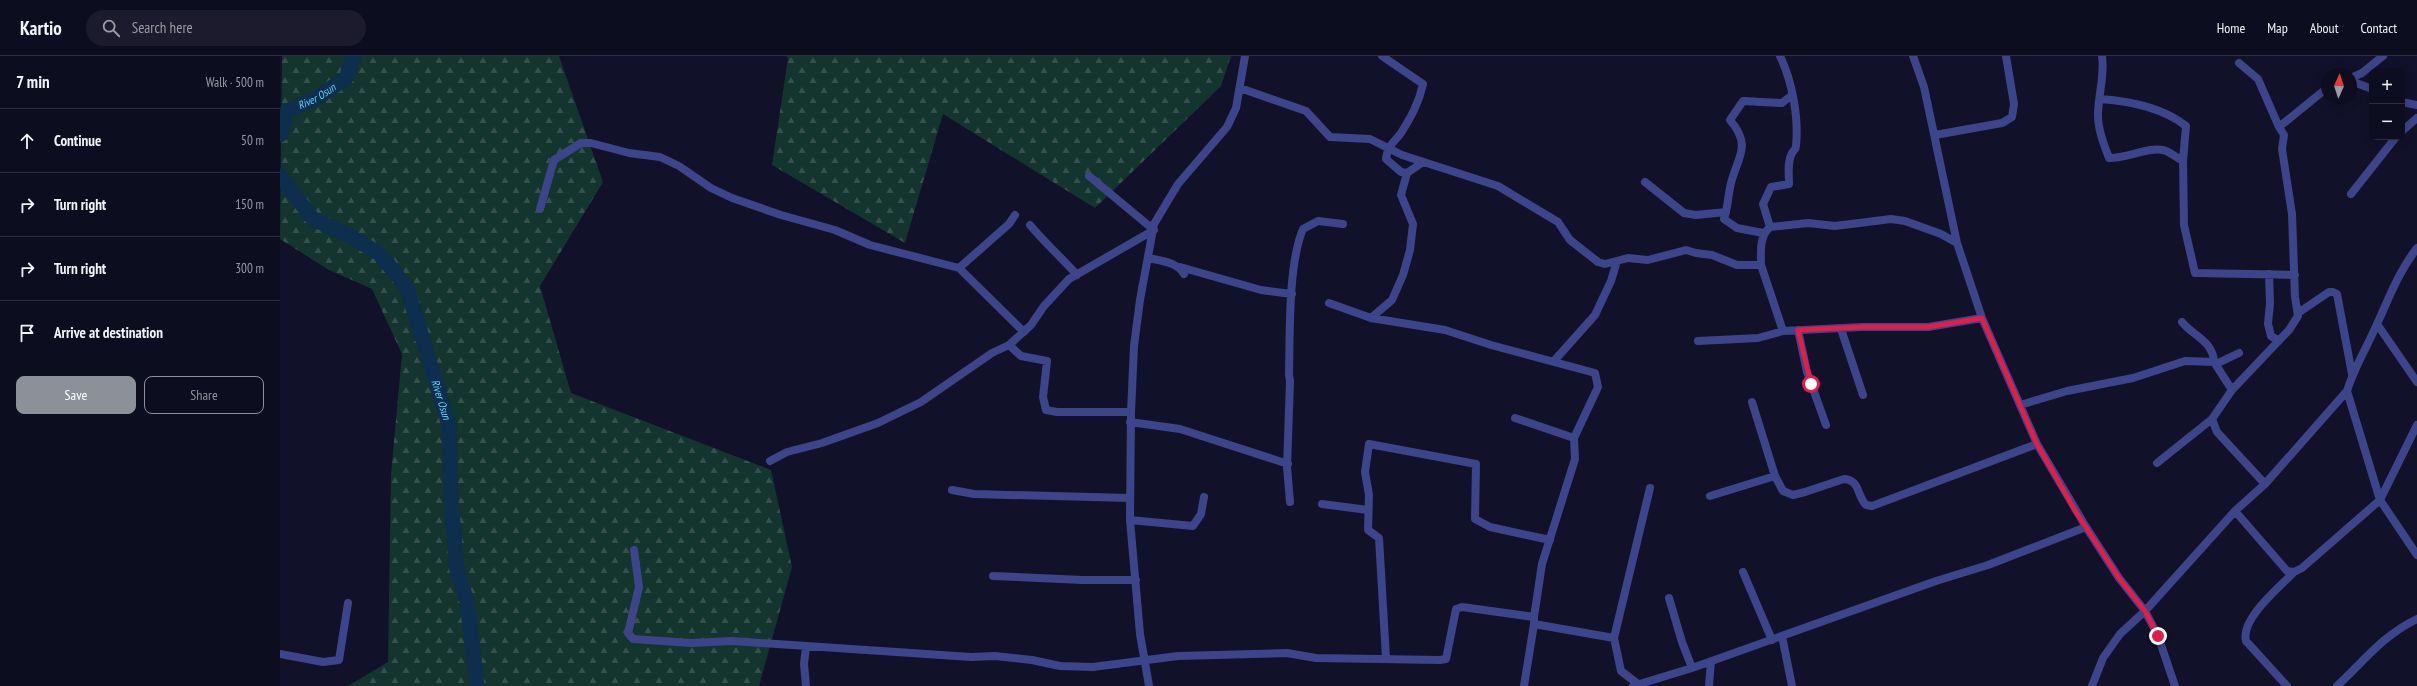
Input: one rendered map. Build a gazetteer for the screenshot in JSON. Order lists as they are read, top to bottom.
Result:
{
  "water": ["River Osun"],
  "north": "top",
  "page": {
    "header": "Kartio",
    "search": "Search here",
    "nav": [
      "Home",
      "Map",
      "About",
      "Contact"
    ],
    "heading": ["7 min", "Walk · 500 m"],
    "map_buttons": ["+", "−"],
    "list": [
      ["Continue", "50 m"],
      ["Turn right", "150 m"],
      ["Turn right", "300 m"],
      "Arrive at destination"
    ],
    "buttons": ["Save", "Share"]
  }
}
